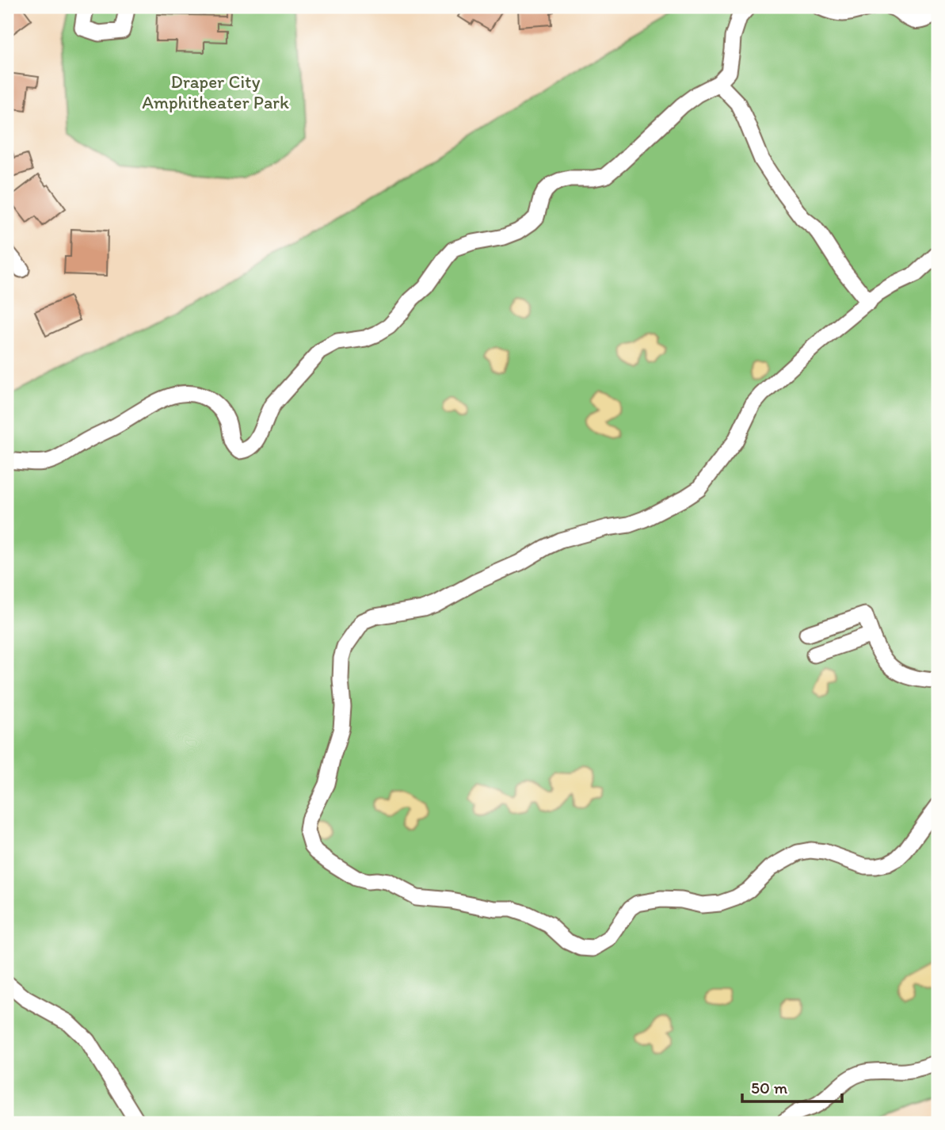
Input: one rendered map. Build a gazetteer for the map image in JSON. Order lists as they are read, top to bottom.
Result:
{
  "parks": ["Draper City Amphitheater Park"],
  "scale_bar": "50 m"
}
